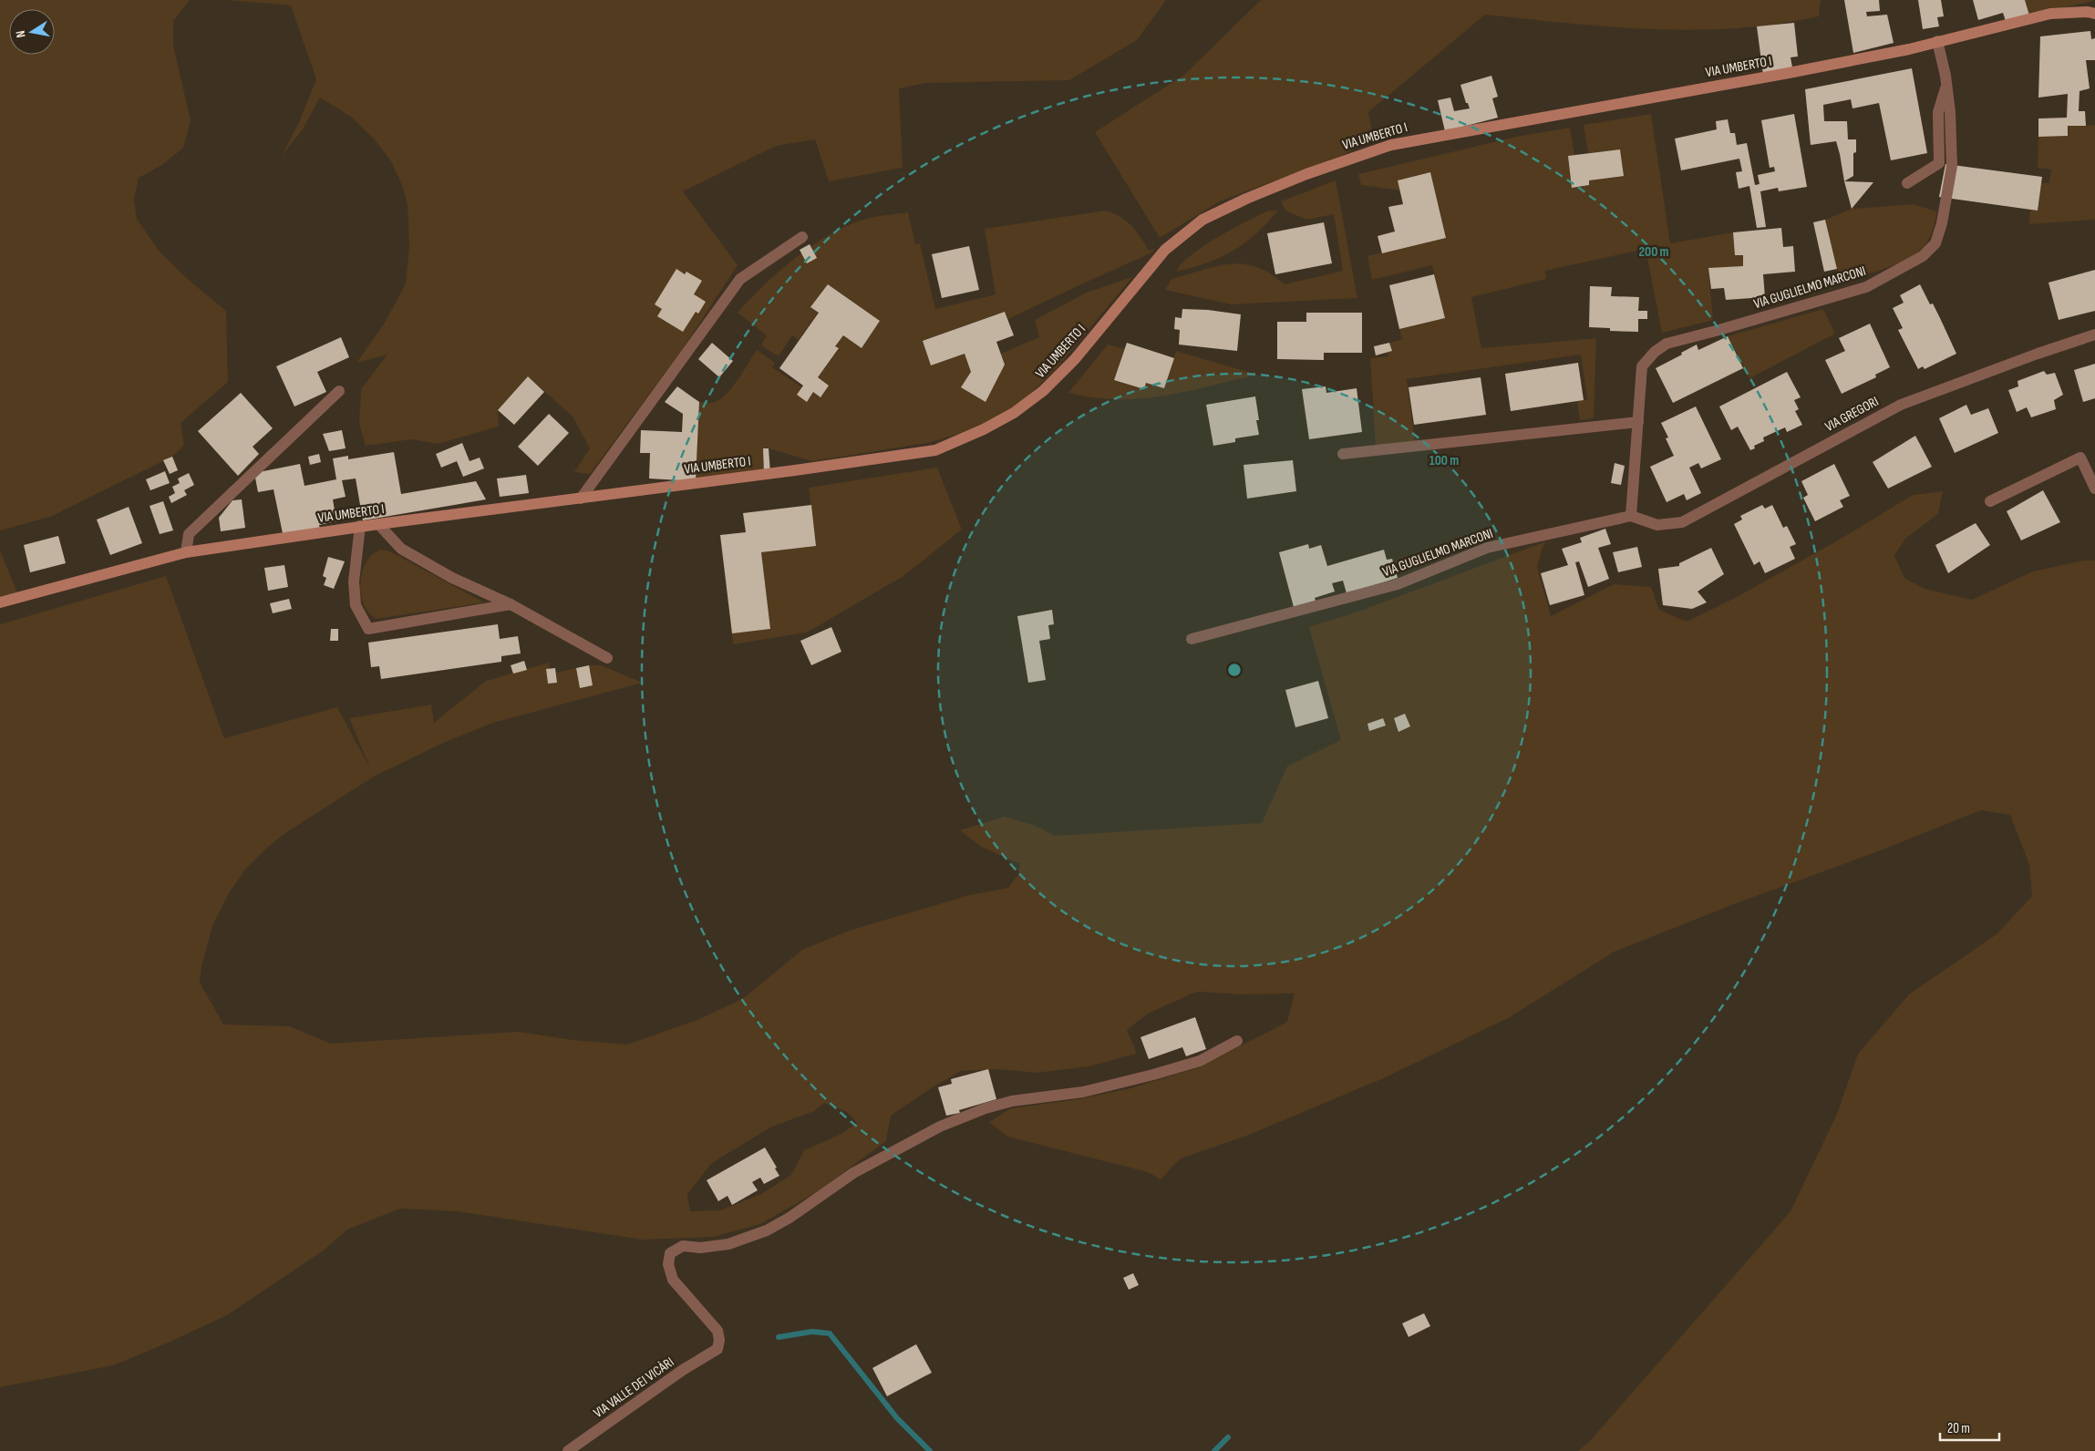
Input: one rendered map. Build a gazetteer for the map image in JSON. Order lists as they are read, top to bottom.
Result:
{
  "streets": {
    "main road": ["VIA UMBERTO I"],
    "street": ["VIA GUGLIELMO MARCONI", "VIA GREGORI", "VIA VALLE DEI VICÀRI"]
  },
  "crossings": [
    ["VIA UMBERTO I", "VIA GUGLIELMO MARCONI"],
    ["VIA GUGLIELMO MARCONI", "VIA GREGORI"]
  ],
  "scale_bar": "20 m",
  "north": "left",
  "rings": ["200 m", "100 m"]
}
